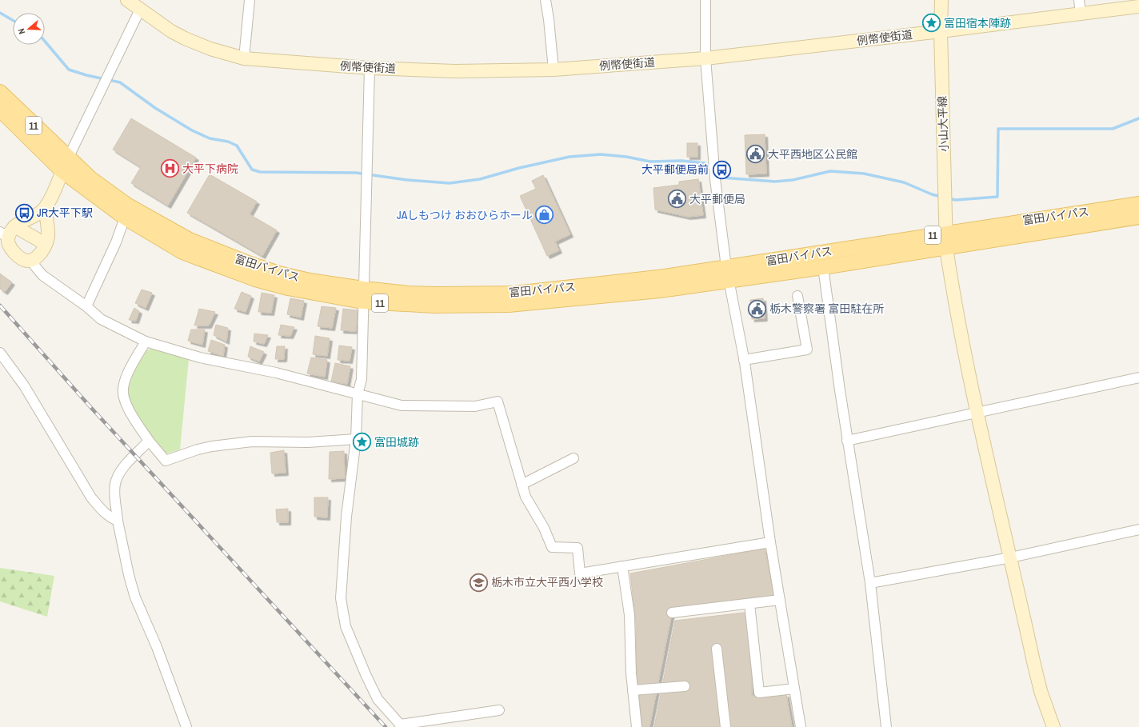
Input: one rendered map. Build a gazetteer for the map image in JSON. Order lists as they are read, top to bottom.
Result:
{
  "streets": {
    "main road": ["11", "富田バイパス"],
    "street": ["例幣使街道", "小山大平線"]
  },
  "crossings": [
    ["例幣使街道", "小山大平線"],
    ["小山大平線", "富田バイパス"]
  ],
  "places": {
    "place": ["富田宿本陣跡", "富田城跡"],
    "public building": ["大平西地区公民館", "大平郵便局", "栃木警察署 富田駐在所"],
    "hospital": ["大平下病院"],
    "bus stop": ["大平郵便局前", "JR大平下駅"],
    "shop": ["JAしもつけ おおひらホール"],
    "school or university": ["栃木市立大平西小学校"]
  },
  "north": "left"
}
